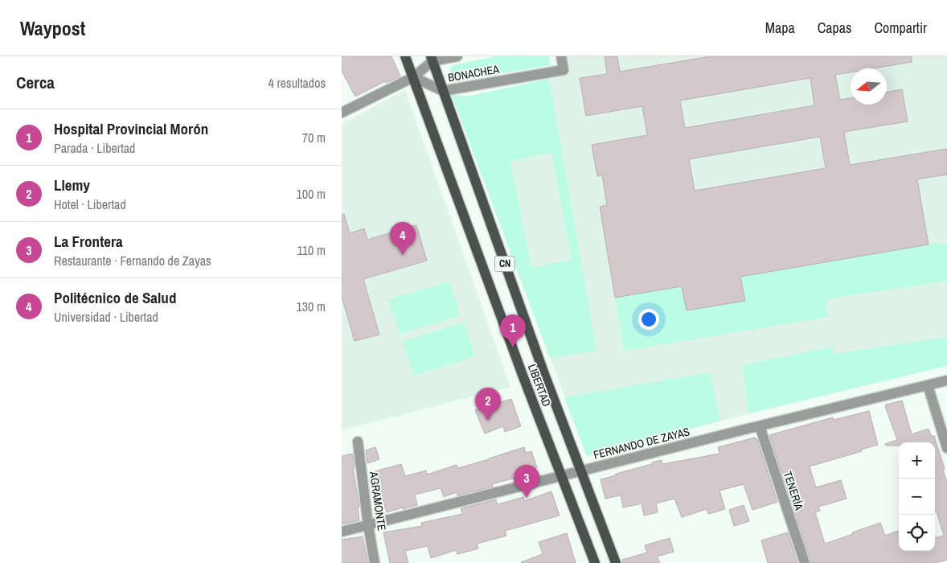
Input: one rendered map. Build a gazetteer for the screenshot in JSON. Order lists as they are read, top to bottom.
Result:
{
  "streets": {
    "main road": ["CN", "LIBERTAD"],
    "street": [
      "BONACHEA",
      "FERNANDO DE ZAYAS",
      "TENERÍA",
      "AGRAMONTE"
    ]
  },
  "crossings": [
    ["BONACHEA", "LIBERTAD"],
    ["LIBERTAD", "FERNANDO DE ZAYAS"],
    ["FERNANDO DE ZAYAS", "TENERÍA"],
    ["FERNANDO DE ZAYAS", "AGRAMONTE"]
  ],
  "north": "left",
  "page": {
    "header": "Waypost",
    "nav": ["Mapa", "Capas", "Compartir"],
    "heading": ["Cerca", "4 resultados"],
    "list": [
      {
        "mark": "1",
        "name": "Hospital Provincial Morón",
        "note": "Parada · Libertad",
        "value": "70 m"
      },
      {
        "mark": "2",
        "name": "Llemy",
        "note": "Hotel · Libertad",
        "value": "100 m"
      },
      {
        "mark": "3",
        "name": "La Frontera",
        "note": "Restaurante · Fernando de Zayas",
        "value": "110 m"
      },
      {
        "mark": "4",
        "name": "Politécnico de Salud",
        "note": "Universidad · Libertad",
        "value": "130 m"
      }
    ],
    "pins": [
      "4",
      "1",
      "2",
      "3"
    ],
    "map_buttons": ["+", "−"]
  }
}
